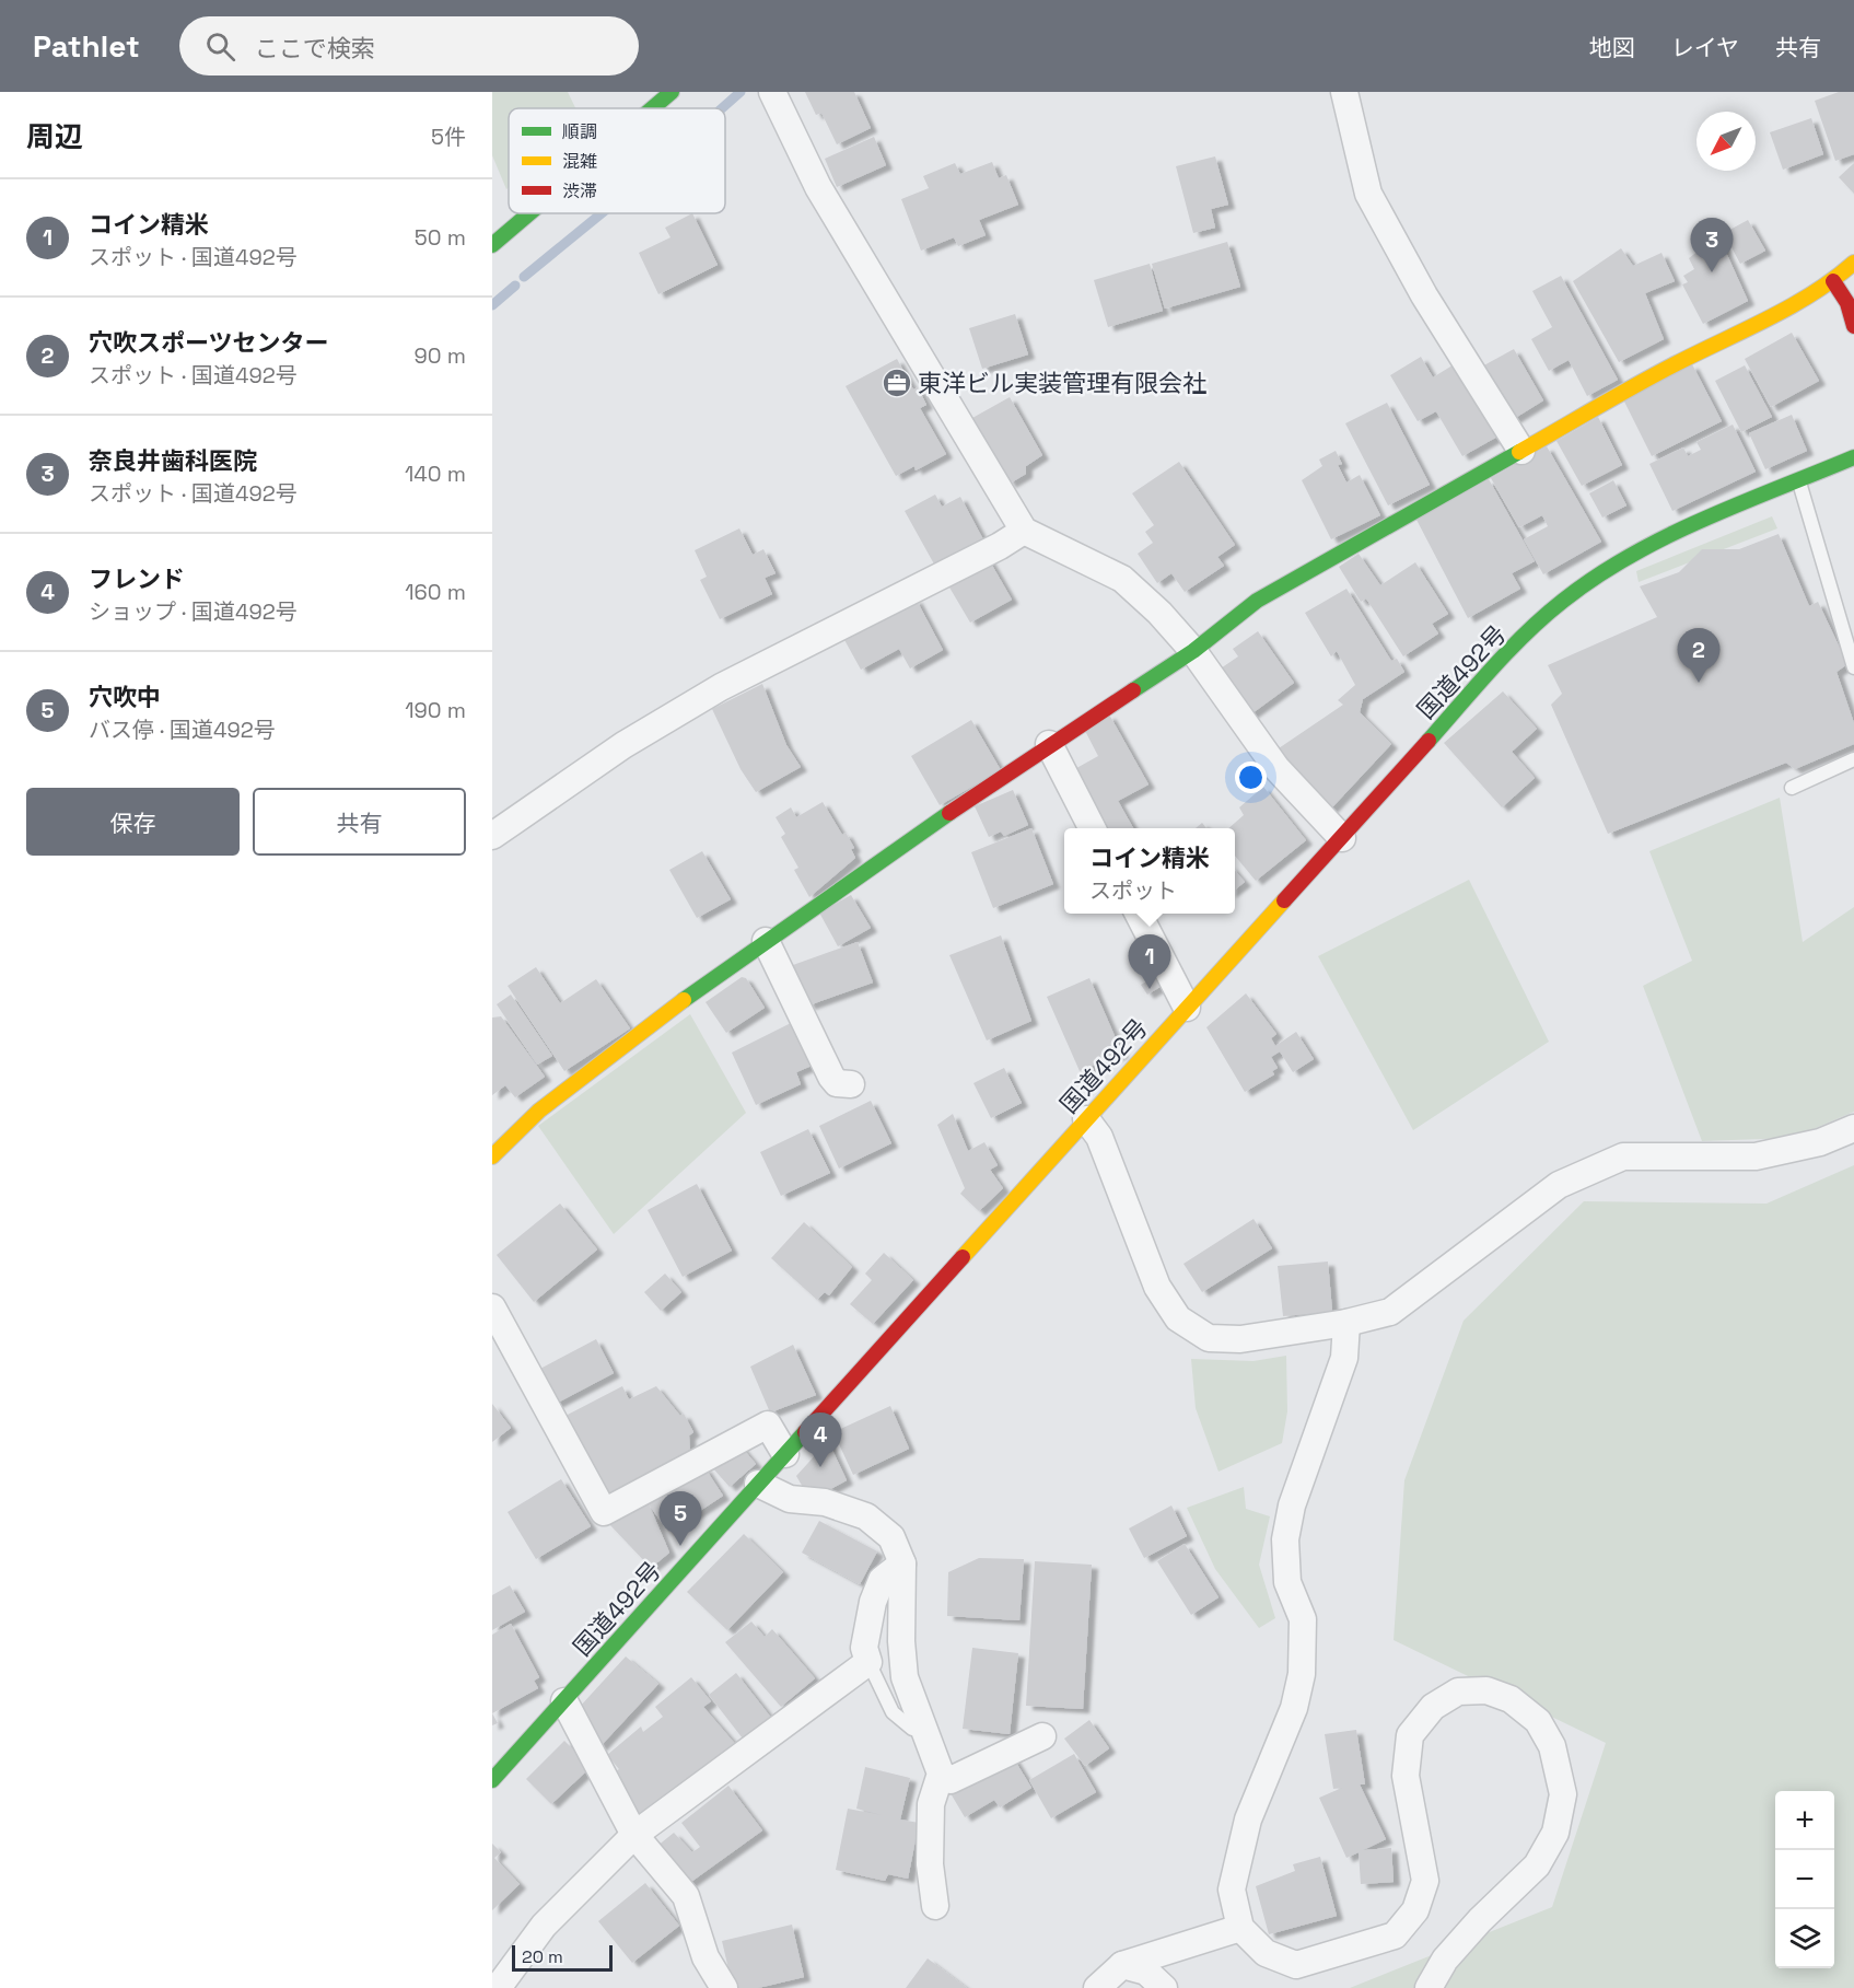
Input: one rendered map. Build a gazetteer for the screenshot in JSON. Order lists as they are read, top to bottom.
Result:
{
  "streets": {
    "main road": ["国道492号"]
  },
  "places": {
    "office": ["東洋ビル実装管理有限会社"]
  },
  "legend": ["順調", "混雑", "渋滞"],
  "scale_bar": "20 m",
  "north": "bottom left",
  "page": {
    "header": "Pathlet",
    "search": "ここで検索",
    "nav": ["地図", "レイヤ", "共有"],
    "heading": ["周辺", "5件"],
    "list": [
      {
        "mark": "1",
        "name": "コイン精米",
        "note": "スポット · 国道492号",
        "value": "50 m"
      },
      {
        "mark": "2",
        "name": "穴吹スポーツセンター",
        "note": "スポット · 国道492号",
        "value": "90 m"
      },
      {
        "mark": "3",
        "name": "奈良井歯科医院",
        "note": "スポット · 国道492号",
        "value": "140 m"
      },
      {
        "mark": "4",
        "name": "フレンド",
        "note": "ショップ · 国道492号",
        "value": "160 m"
      },
      {
        "mark": "5",
        "name": "穴吹中",
        "note": "バス停 · 国道492号",
        "value": "190 m"
      }
    ],
    "pins": [
      "3",
      "2",
      "1",
      "4",
      "5"
    ],
    "buttons": ["保存", "共有"],
    "popup": ["コイン精米", "スポット"],
    "map_buttons": ["+", "−"],
    "scale": "20 m"
  }
}
